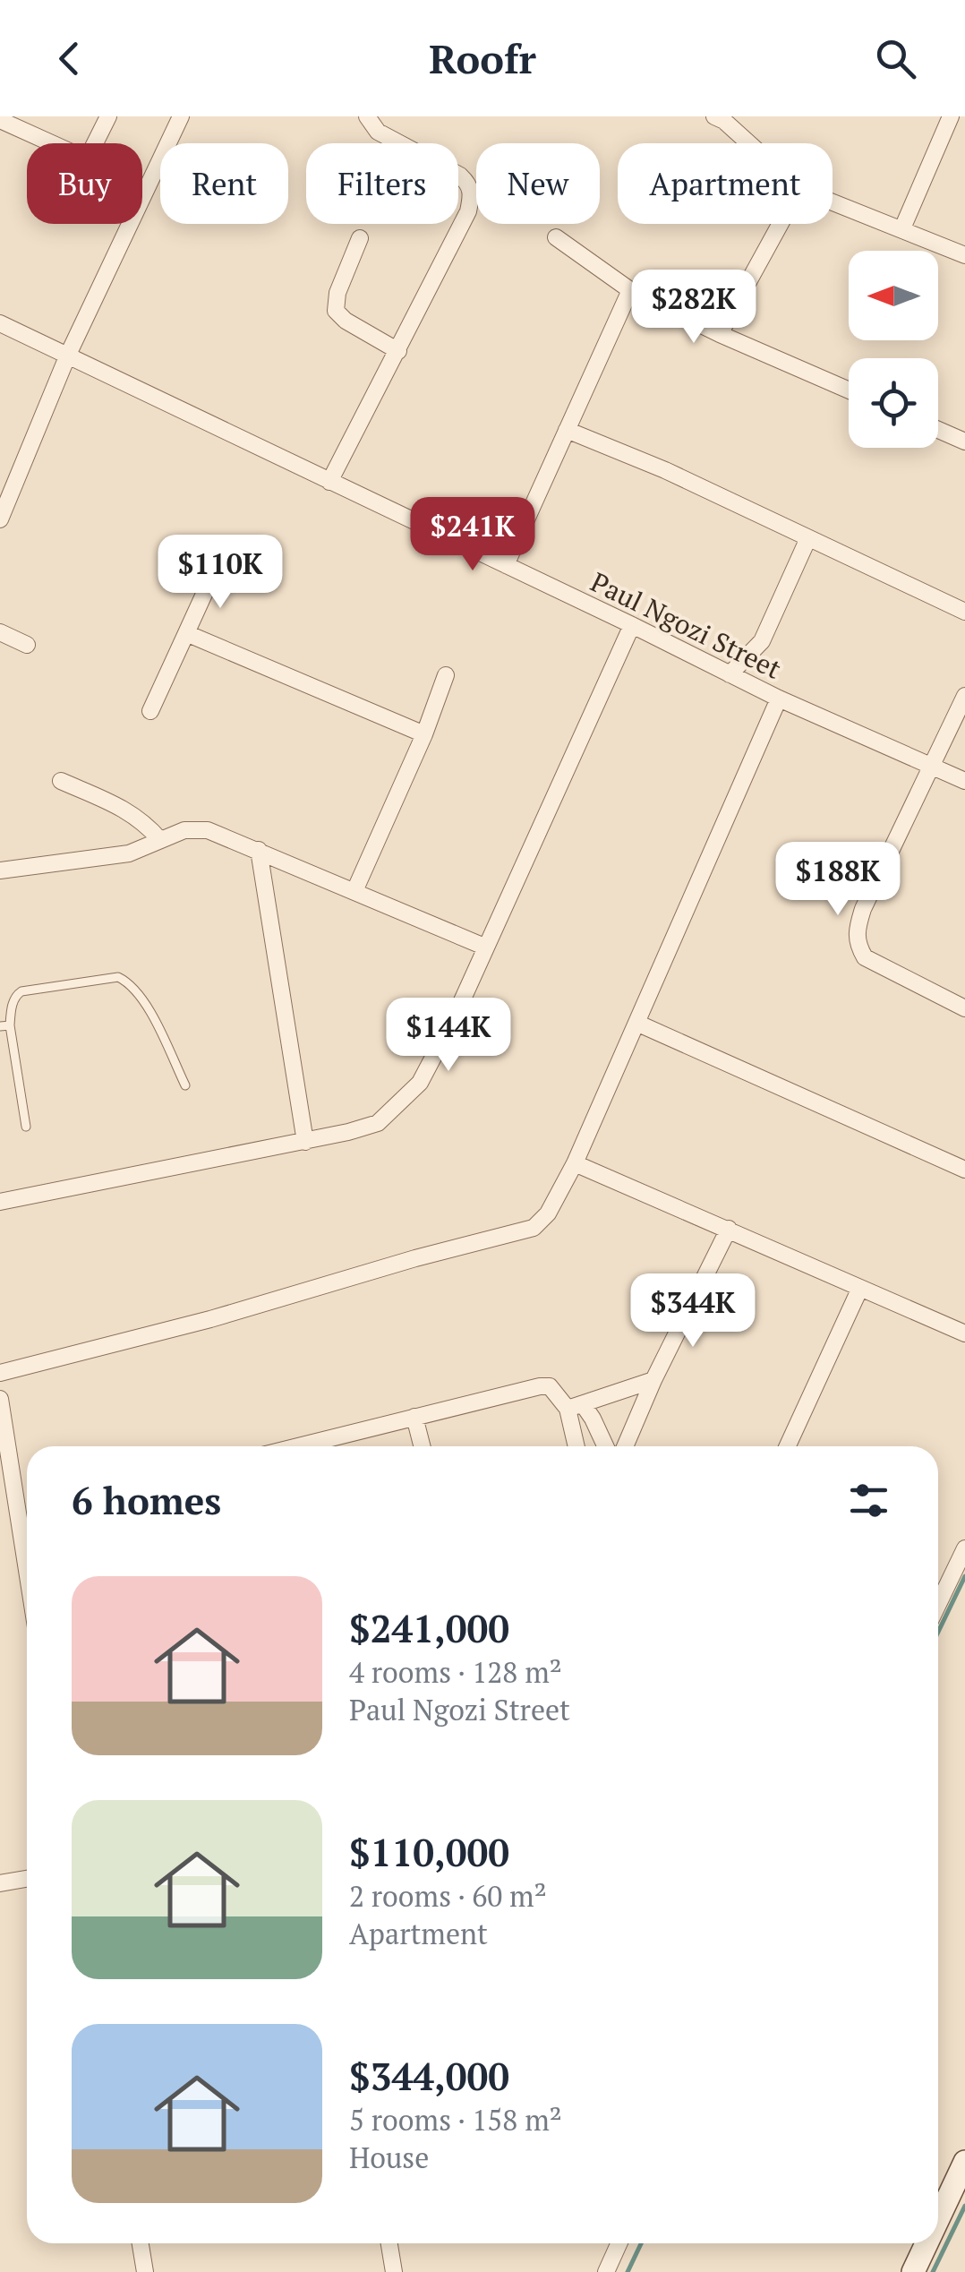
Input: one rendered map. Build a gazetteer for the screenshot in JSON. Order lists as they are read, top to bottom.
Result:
{
  "streets": {
    "street": ["Paul Ngozi Street"]
  },
  "north": "left",
  "page": {
    "header": "Roofr",
    "chip": [
      "Buy",
      "Rent",
      "Filters",
      "New",
      "Apartment"
    ],
    "price": [
      "$282K",
      "$241K",
      "$110K",
      "$188K",
      "$144K",
      "$344K"
    ],
    "heading": "6 homes",
    "list": [
      {
        "name": "$241,000",
        "note": "4 rooms · 128 m² · Paul Ngozi Street"
      },
      {
        "name": "$110,000",
        "note": "2 rooms · 60 m² · Apartment"
      },
      {
        "name": "$344,000",
        "note": "5 rooms · 158 m² · House"
      }
    ]
  }
}
